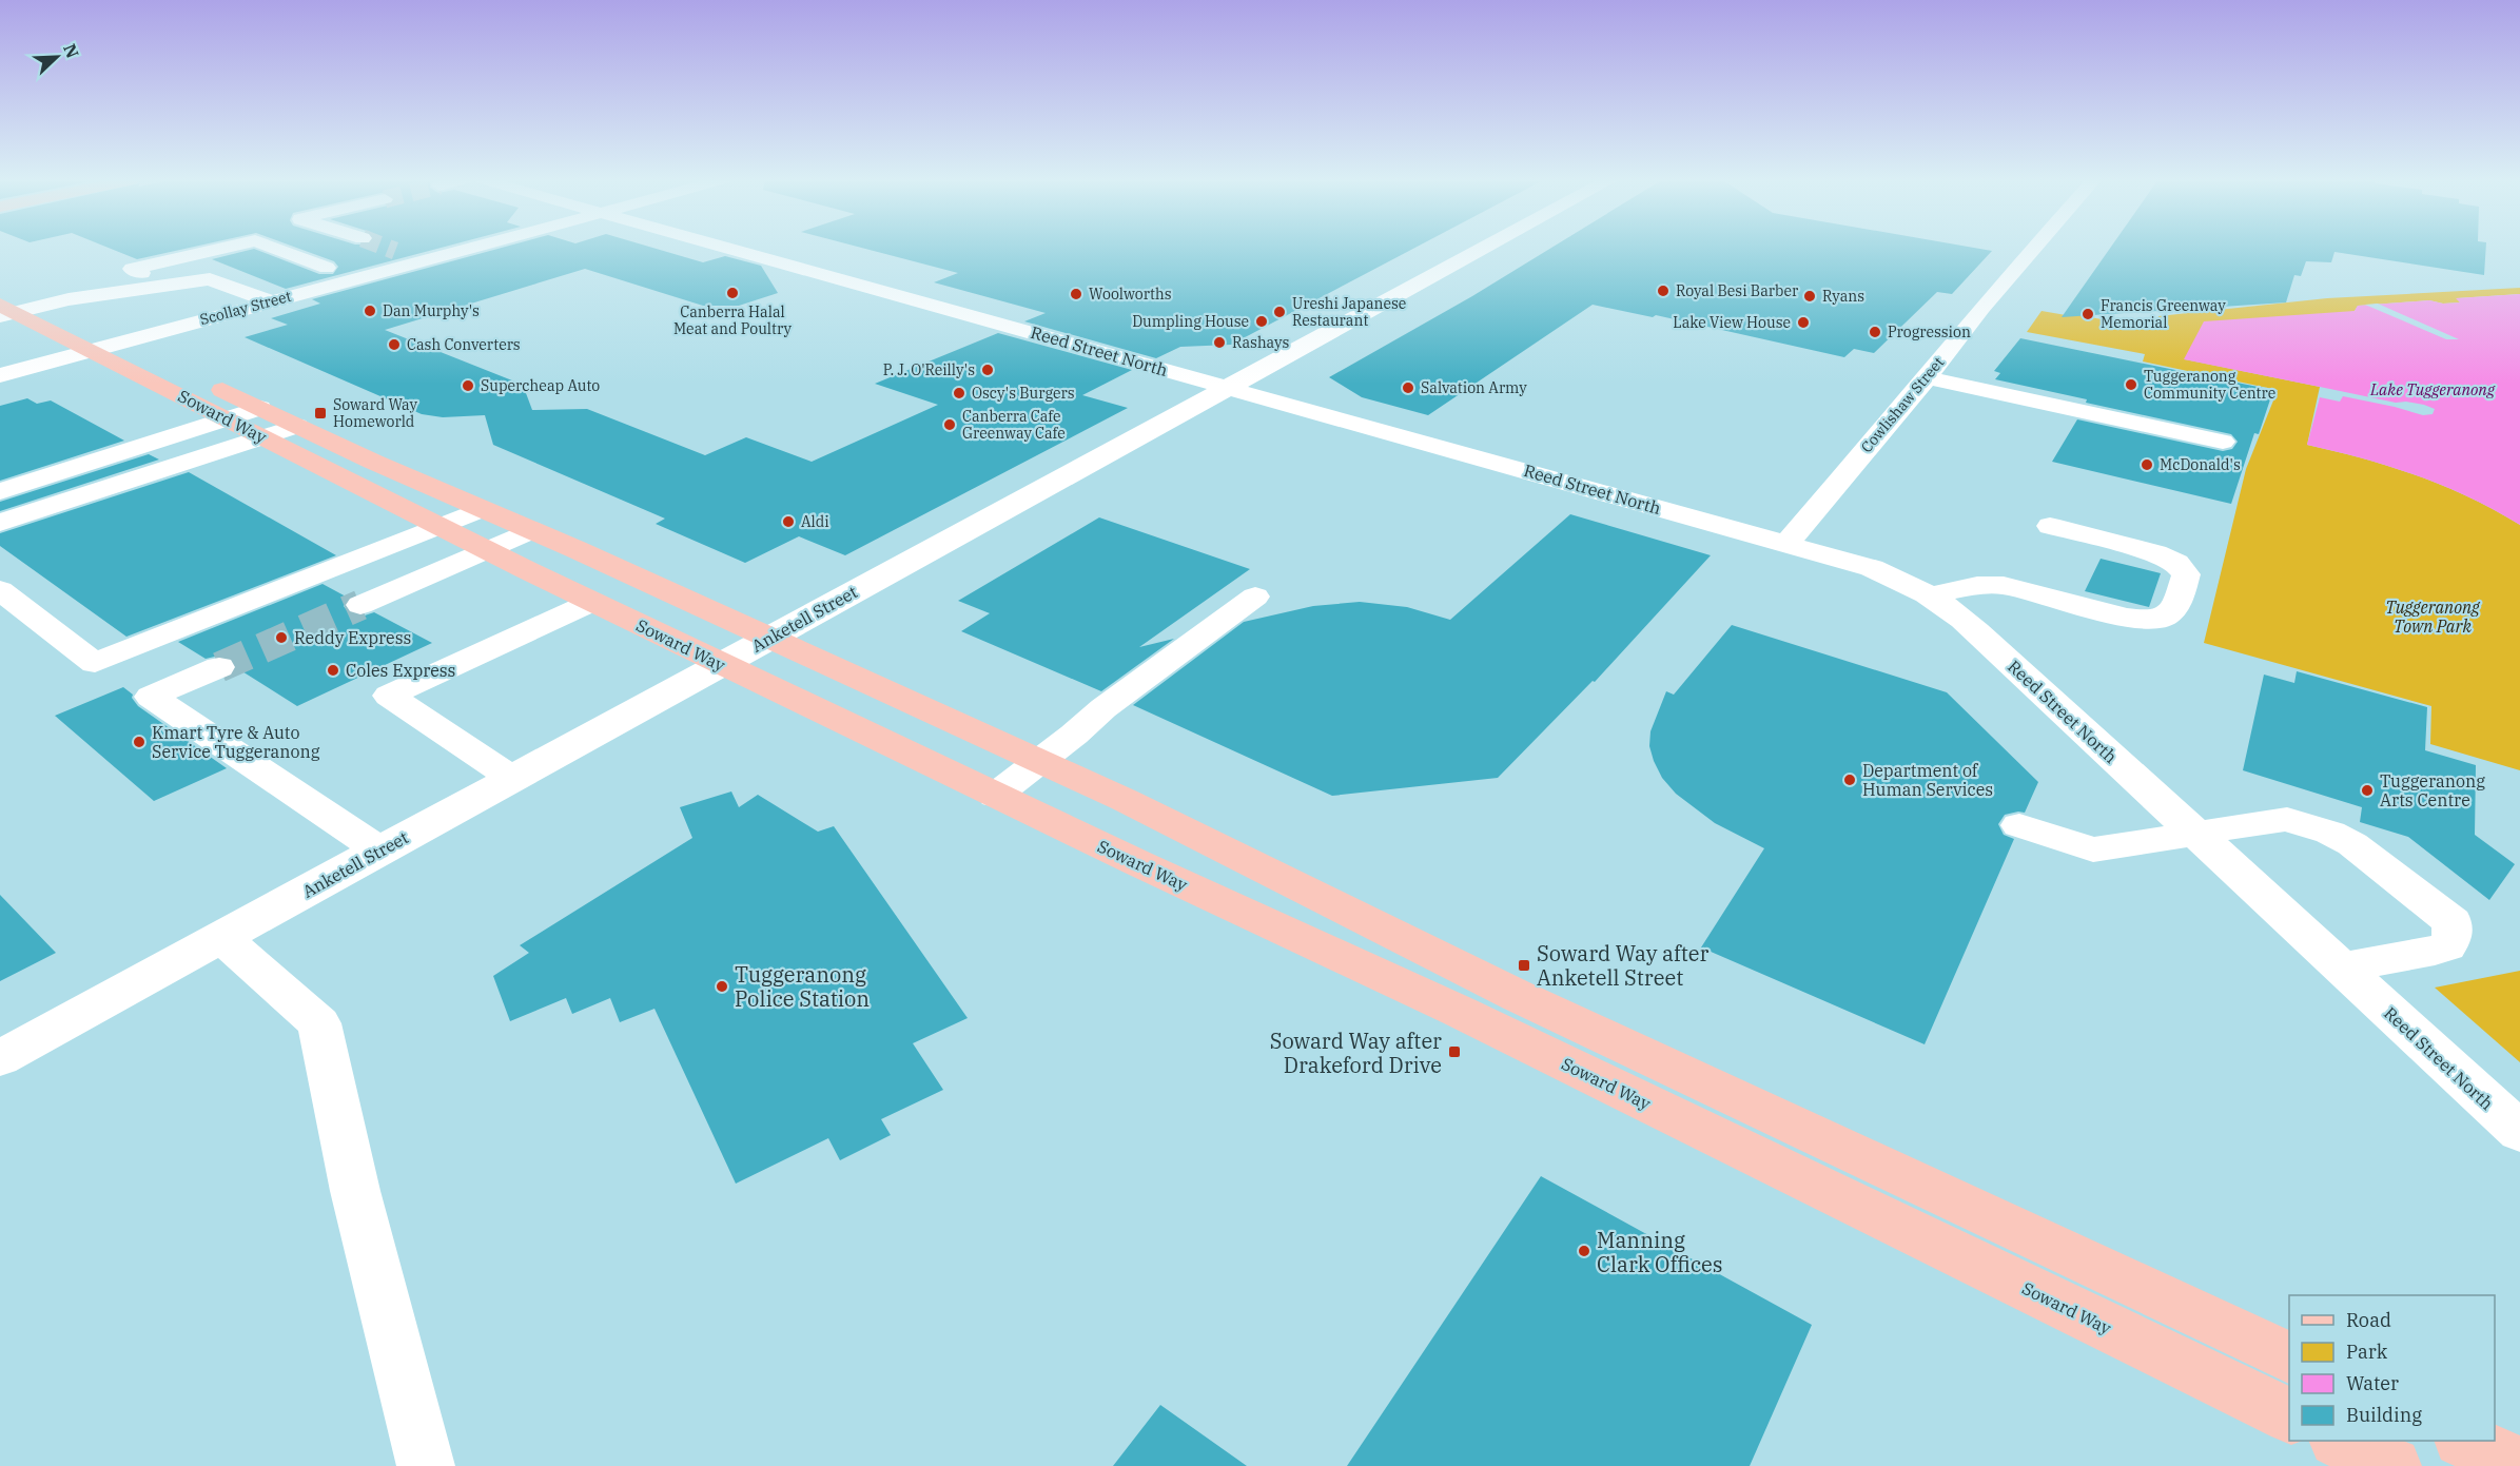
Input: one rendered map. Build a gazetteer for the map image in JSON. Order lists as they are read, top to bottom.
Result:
{
  "streets": {
    "main road": ["Soward Way"],
    "street": [
      "Scollay Street",
      "Reed Street North",
      "Cowlishaw Street",
      "Anketell Street"
    ]
  },
  "crossings": [
    ["Scollay Street", "Soward Way"],
    ["Reed Street North", "Cowlishaw Street"],
    ["Reed Street North", "Anketell Street"],
    ["Soward Way", "Anketell Street"]
  ],
  "water": ["Lake Tuggeranong"],
  "parks": ["Tuggeranong Town Park"],
  "places": {
    "other": [
      "Royal Besi Barber",
      "Canberra Halal Meat and Poultry",
      "Woolworths",
      "Ryans",
      "Dan Murphy's",
      "Ureshi Japanese Restaurant",
      "Francis Greenway Memorial",
      "Dumpling House",
      "Lake View House",
      "Progression",
      "Rashays",
      "Cash Converters",
      "P. J. O'Reilly's",
      "Tuggeranong Community Centre",
      "Supercheap Auto",
      "Salvation Army",
      "Oscy's Burgers",
      "Canberra Cafe Greenway Cafe",
      "McDonald's",
      "Aldi",
      "Reddy Express",
      "Coles Express",
      "Kmart Tyre & Auto Service Tuggeranong",
      "Department of Human Services",
      "Tuggeranong Arts Centre",
      "Tuggeranong Police Station",
      "Manning Clark Offices"
    ],
    "transit": ["Soward Way Homeworld", "Soward Way after Anketell Street", "Soward Way after Drakeford Drive"]
  },
  "legend": [
    "Road",
    "Park",
    "Water",
    "Building"
  ],
  "north": "top right"
}
